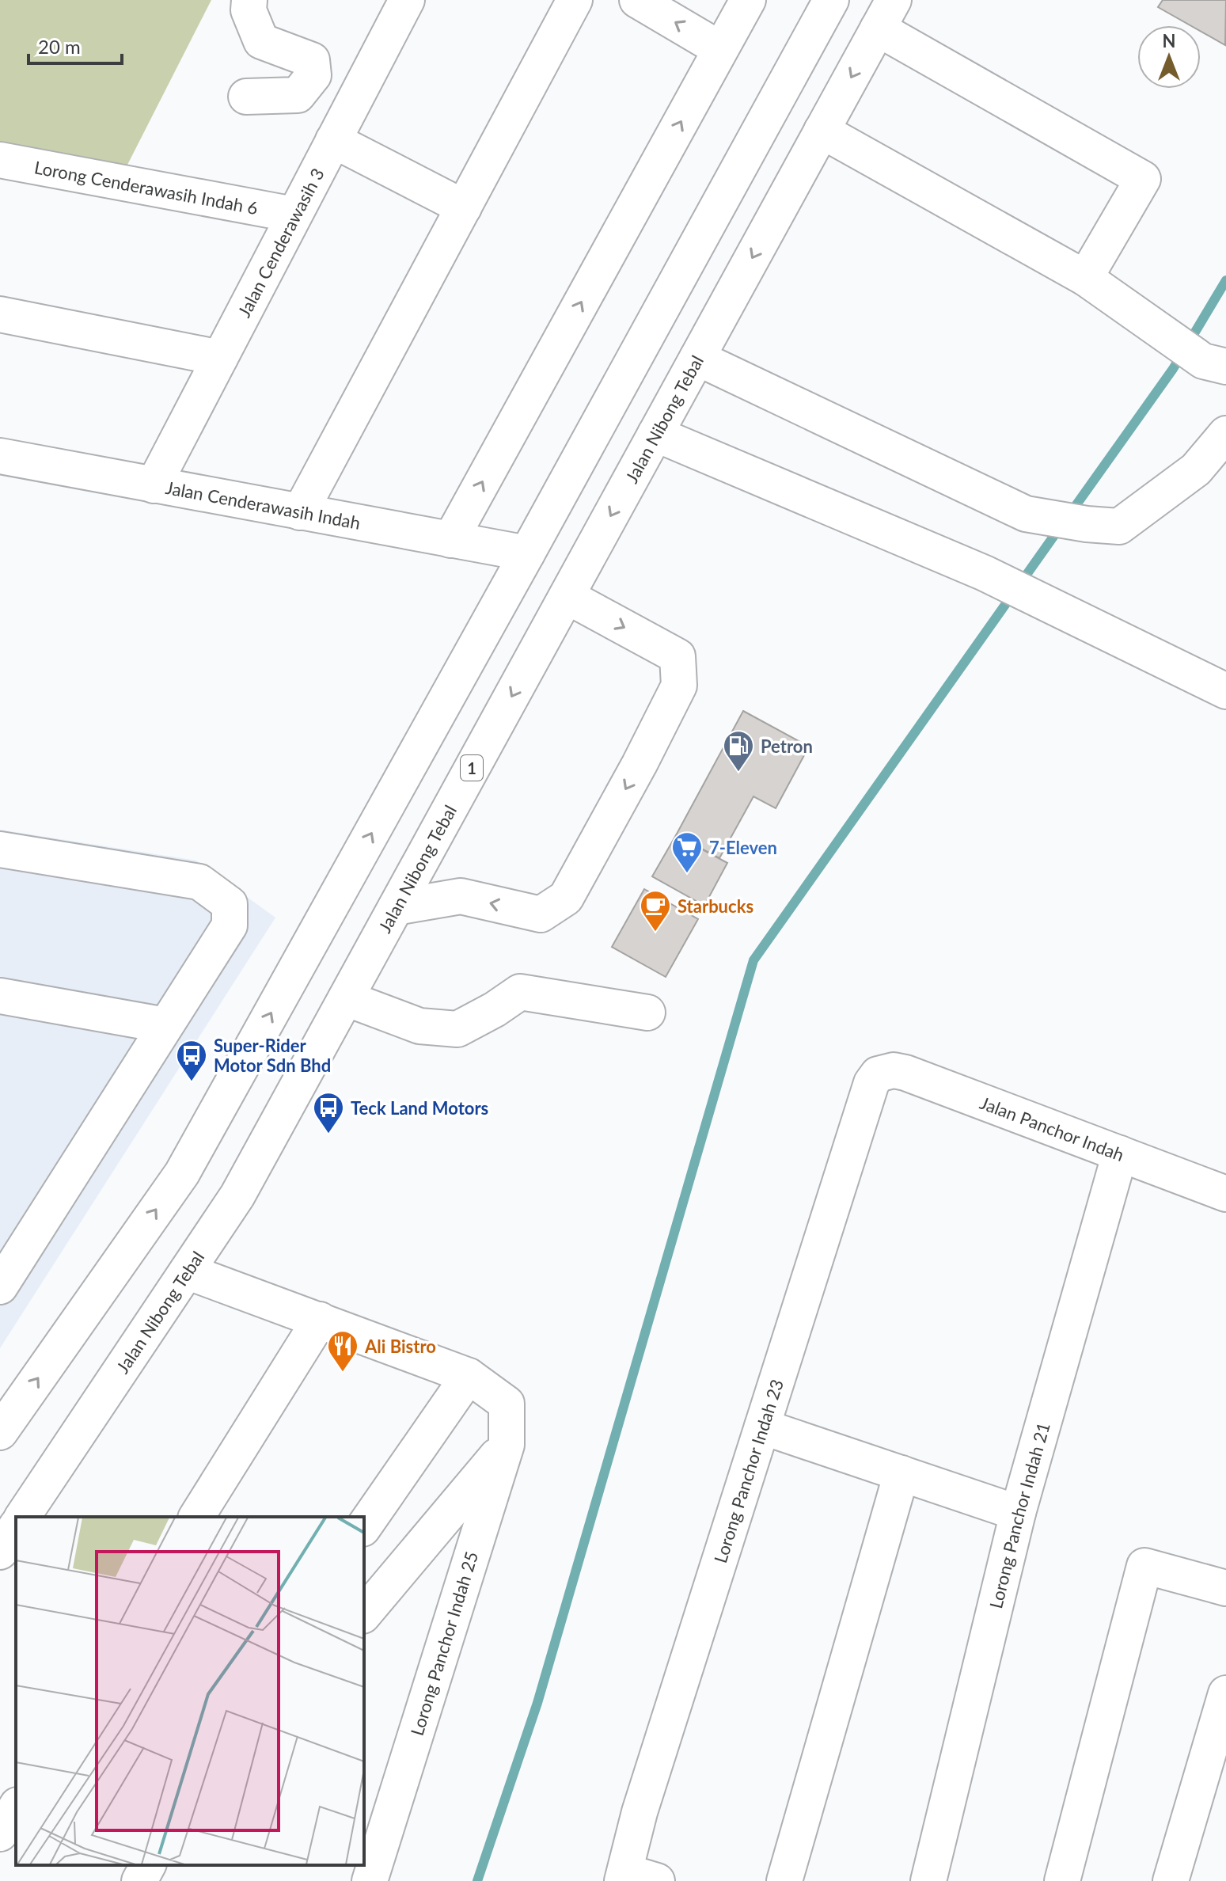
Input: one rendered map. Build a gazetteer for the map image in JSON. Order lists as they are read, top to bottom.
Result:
{
  "streets": {
    "main road": [
      "Lorong Cenderawasih Indah 6",
      "Jalan Cenderawasih 3",
      "Jalan Nibong Tebal",
      "Jalan Cenderawasih Indah",
      "1",
      "Jalan Panchor Indah",
      "Lorong Panchor Indah 23",
      "Lorong Panchor Indah 21",
      "Lorong Panchor Indah 25"
    ]
  },
  "crossings": [
    ["Lorong Cenderawasih Indah 6", "Jalan Cenderawasih 3"],
    ["Jalan Cenderawasih 3", "Jalan Cenderawasih Indah"],
    ["Jalan Panchor Indah", "Lorong Panchor Indah 23"],
    ["Jalan Panchor Indah", "Lorong Panchor Indah 21"]
  ],
  "places": {
    "fuel station": ["Petron"],
    "supermarket": ["7-Eleven"],
    "cafe": ["Starbucks"],
    "bus stop": ["Super-Rider Motor Sdn Bhd", "Teck Land Motors"],
    "restaurant": ["Ali Bistro"]
  },
  "scale_bar": "20 m",
  "north": "top"
}
